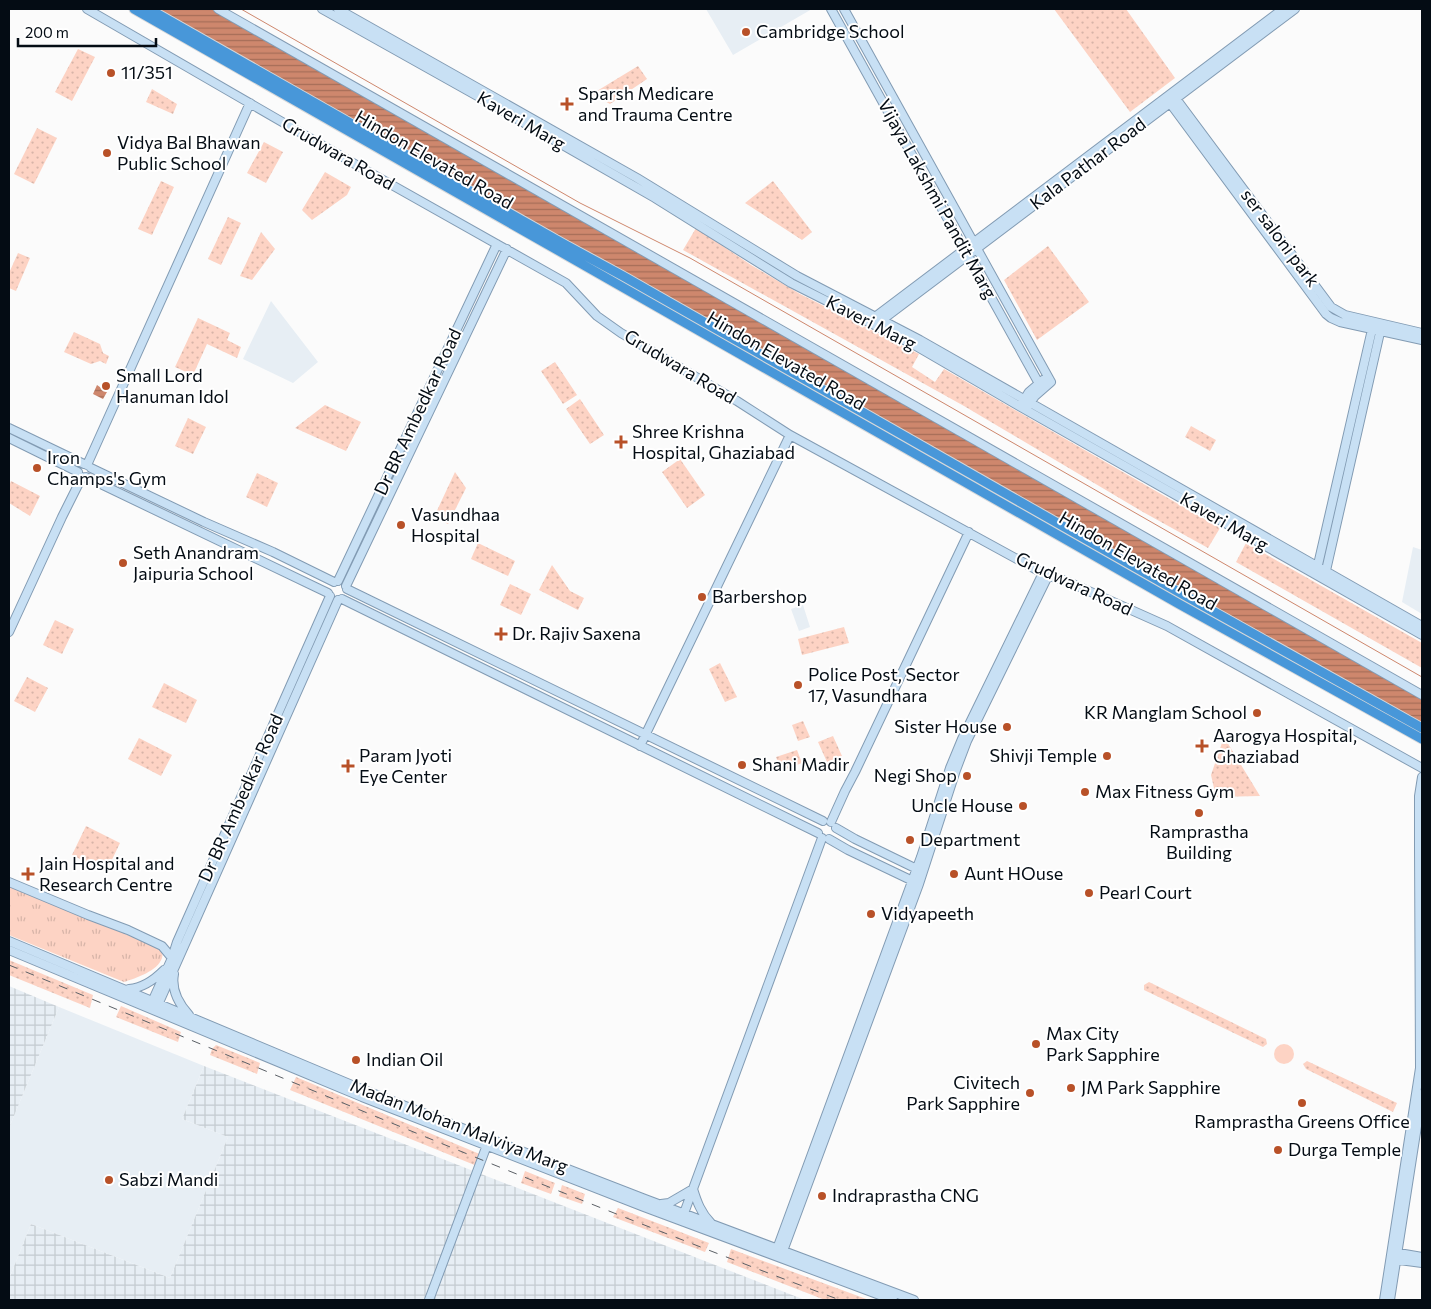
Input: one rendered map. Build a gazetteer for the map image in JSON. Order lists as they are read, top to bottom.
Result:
{
  "streets": {
    "highway": ["Hindon Elevated Road"],
    "street": [
      "Kaveri Marg",
      "Grudwara Road",
      "Kala Pathar Road",
      "Vijaya Lakshmi Pandit Marg",
      "Dr BR Ambedkar Road",
      "Madan Mohan Malviya Marg"
    ]
  },
  "crossings": [
    ["Kaveri Marg", "Kala Pathar Road"],
    ["Grudwara Road", "Dr BR Ambedkar Road"],
    ["Kala Pathar Road", "Vijaya Lakshmi Pandit Marg"],
    ["Dr BR Ambedkar Road", "Madan Mohan Malviya Marg"]
  ],
  "places": {
    "other": [
      "Cambridge School",
      "11/351",
      "Vidya Bal Bhawan Public School",
      "Small Lord Hanuman Idol",
      "Iron Champs's Gym",
      "Vasundhaa Hospital",
      "Seth Anandram Jaipuria School",
      "Barbershop",
      "Police Post, Sector 17, Vasundhara",
      "KR Manglam School",
      "Sister House",
      "Shivji Temple",
      "Shani Madir",
      "Negi Shop",
      "Max Fitness Gym",
      "Uncle House",
      "Ramprastha Building",
      "Department",
      "Aunt HOuse",
      "Pearl Court",
      "Vidyapeeth",
      "Max City Park Sapphire",
      "Indian Oil",
      "JM Park Sapphire",
      "Civitech Park Sapphire",
      "Ramprastha Greens Office",
      "Durga Temple",
      "Sabzi Mandi",
      "Indraprastha CNG"
    ],
    "health": [
      "Sparsh Medicare and Trauma Centre",
      "Shree Krishna Hospital, Ghaziabad",
      "Dr. Rajiv Saxena",
      "Aarogya Hospital, Ghaziabad",
      "Param Jyoti Eye Center",
      "Jain Hospital and Research Centre"
    ]
  },
  "scale_bar": "200 m"
}
